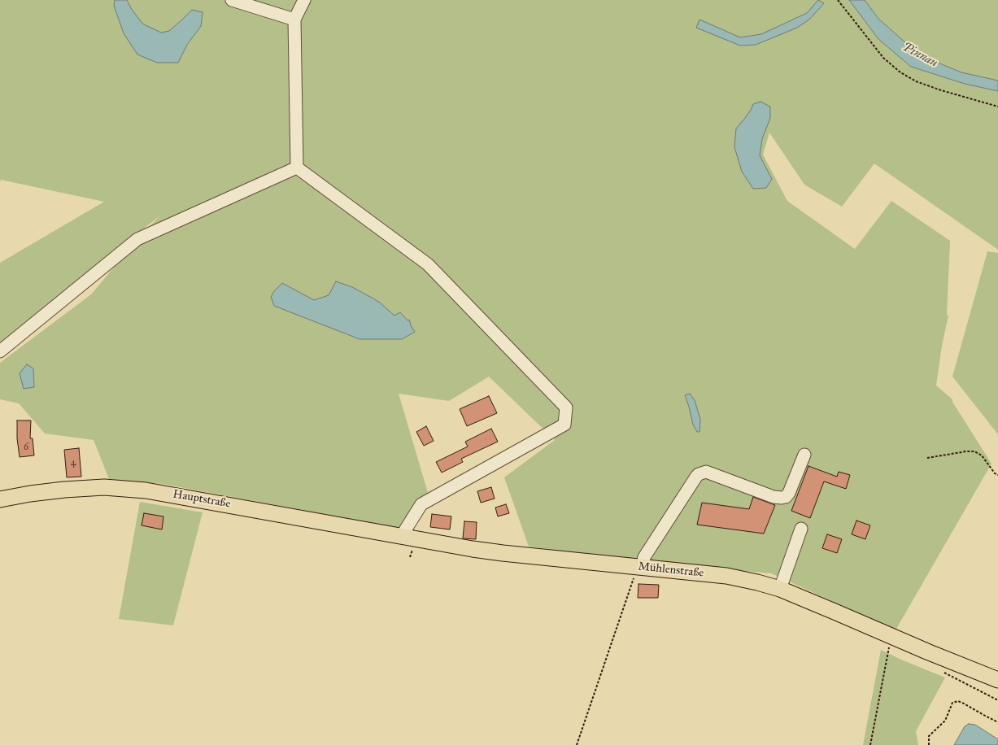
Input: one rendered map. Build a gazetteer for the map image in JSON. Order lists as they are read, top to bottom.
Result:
{
  "streets": {
    "main road": ["Hauptstraße", "Mühlenstraße"]
  },
  "crossings": [
    ["Hauptstraße", "Mühlenstraße"]
  ],
  "water": ["Pinnau"],
  "house_numbers": ["6", "4"]
}
